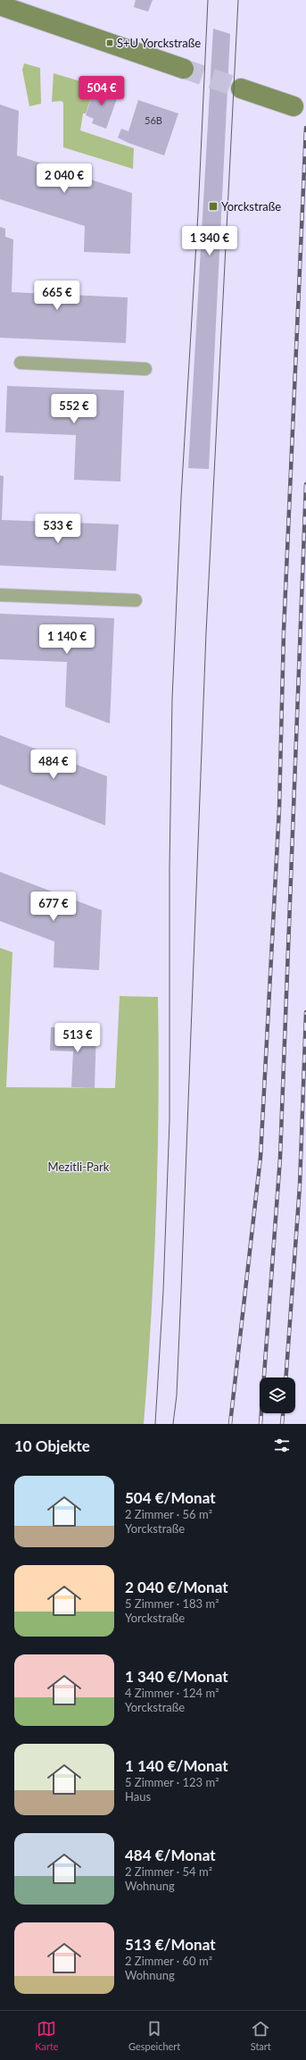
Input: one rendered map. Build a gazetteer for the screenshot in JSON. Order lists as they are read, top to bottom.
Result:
{
  "parks": ["Mezitli-Park"],
  "places": {
    "transit": ["S+U Yorckstraße", "Yorckstraße"]
  },
  "house_numbers": ["56B"],
  "page": {
    "price": [
      "504 €",
      "2 040 €",
      "1 340 €",
      "665 €",
      "552 €",
      "533 €",
      "1 140 €",
      "484 €",
      "677 €",
      "513 €"
    ],
    "heading": "10 Objekte",
    "list": [
      {
        "name": "504 €/Monat",
        "note": "2 Zimmer · 56 m² · Yorckstraße"
      },
      {
        "name": "2 040 €/Monat",
        "note": "5 Zimmer · 183 m² · Yorckstraße"
      },
      {
        "name": "1 340 €/Monat",
        "note": "4 Zimmer · 124 m² · Yorckstraße"
      },
      {
        "name": "1 140 €/Monat",
        "note": "5 Zimmer · 123 m² · Haus"
      },
      {
        "name": "484 €/Monat",
        "note": "2 Zimmer · 54 m² · Wohnung"
      },
      {
        "name": "513 €/Monat",
        "note": "2 Zimmer · 60 m² · Wohnung"
      }
    ],
    "tabs": ["Karte", "Gespeichert", "Start"]
  }
}
